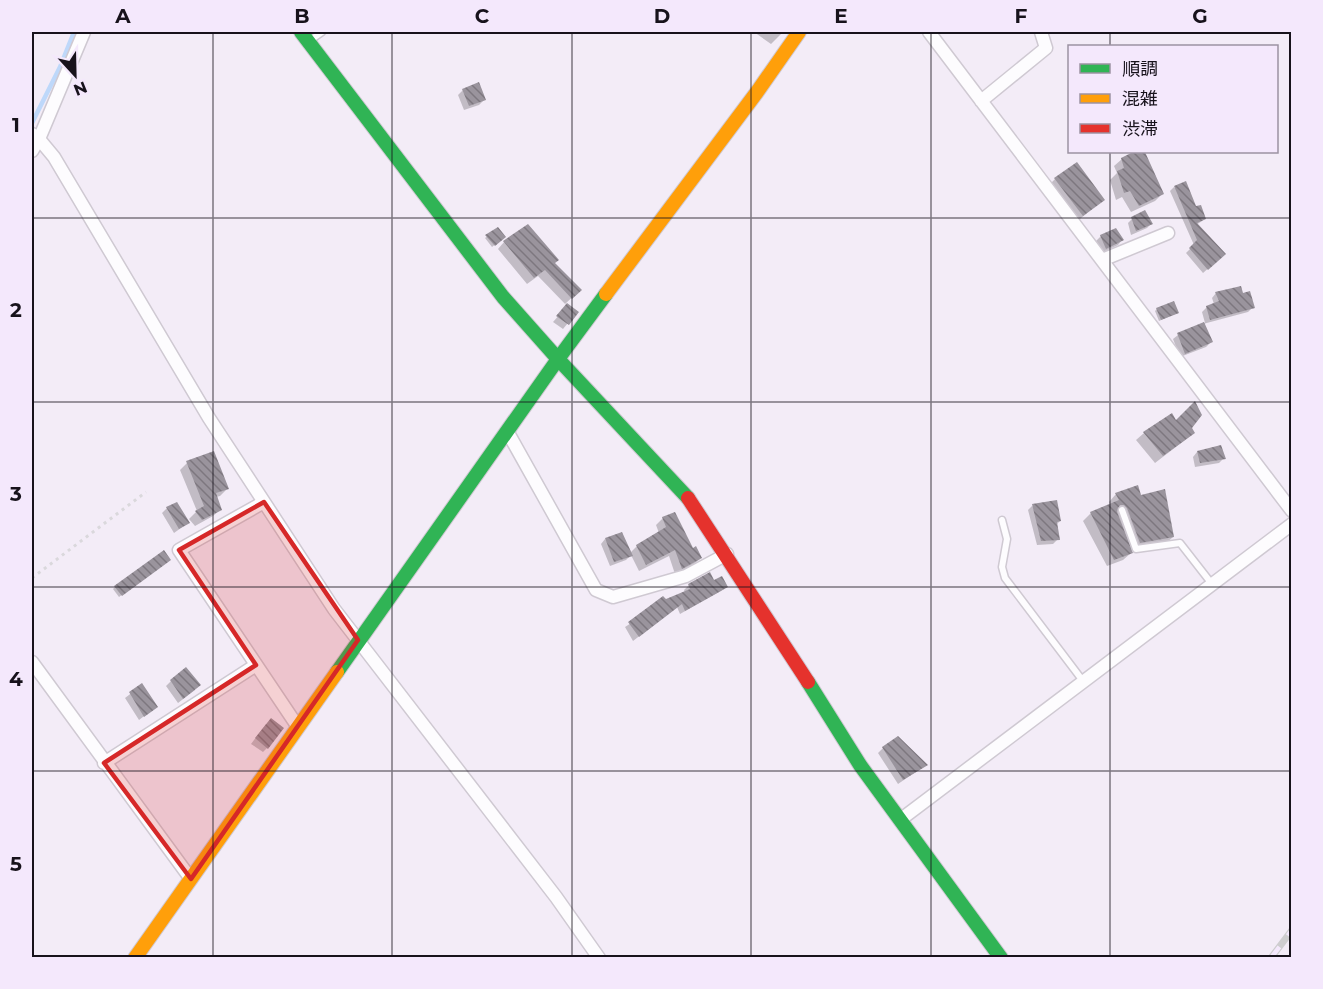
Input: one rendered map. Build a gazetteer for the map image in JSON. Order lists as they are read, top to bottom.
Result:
{
  "legend": ["順調", "混雑", "渋滞"],
  "north": "bottom",
  "grid": {
    "columns": [
      "A",
      "B",
      "C",
      "D",
      "E",
      "F",
      "G"
    ],
    "rows": [
      "1",
      "2",
      "3",
      "4",
      "5"
    ]
  }
}
